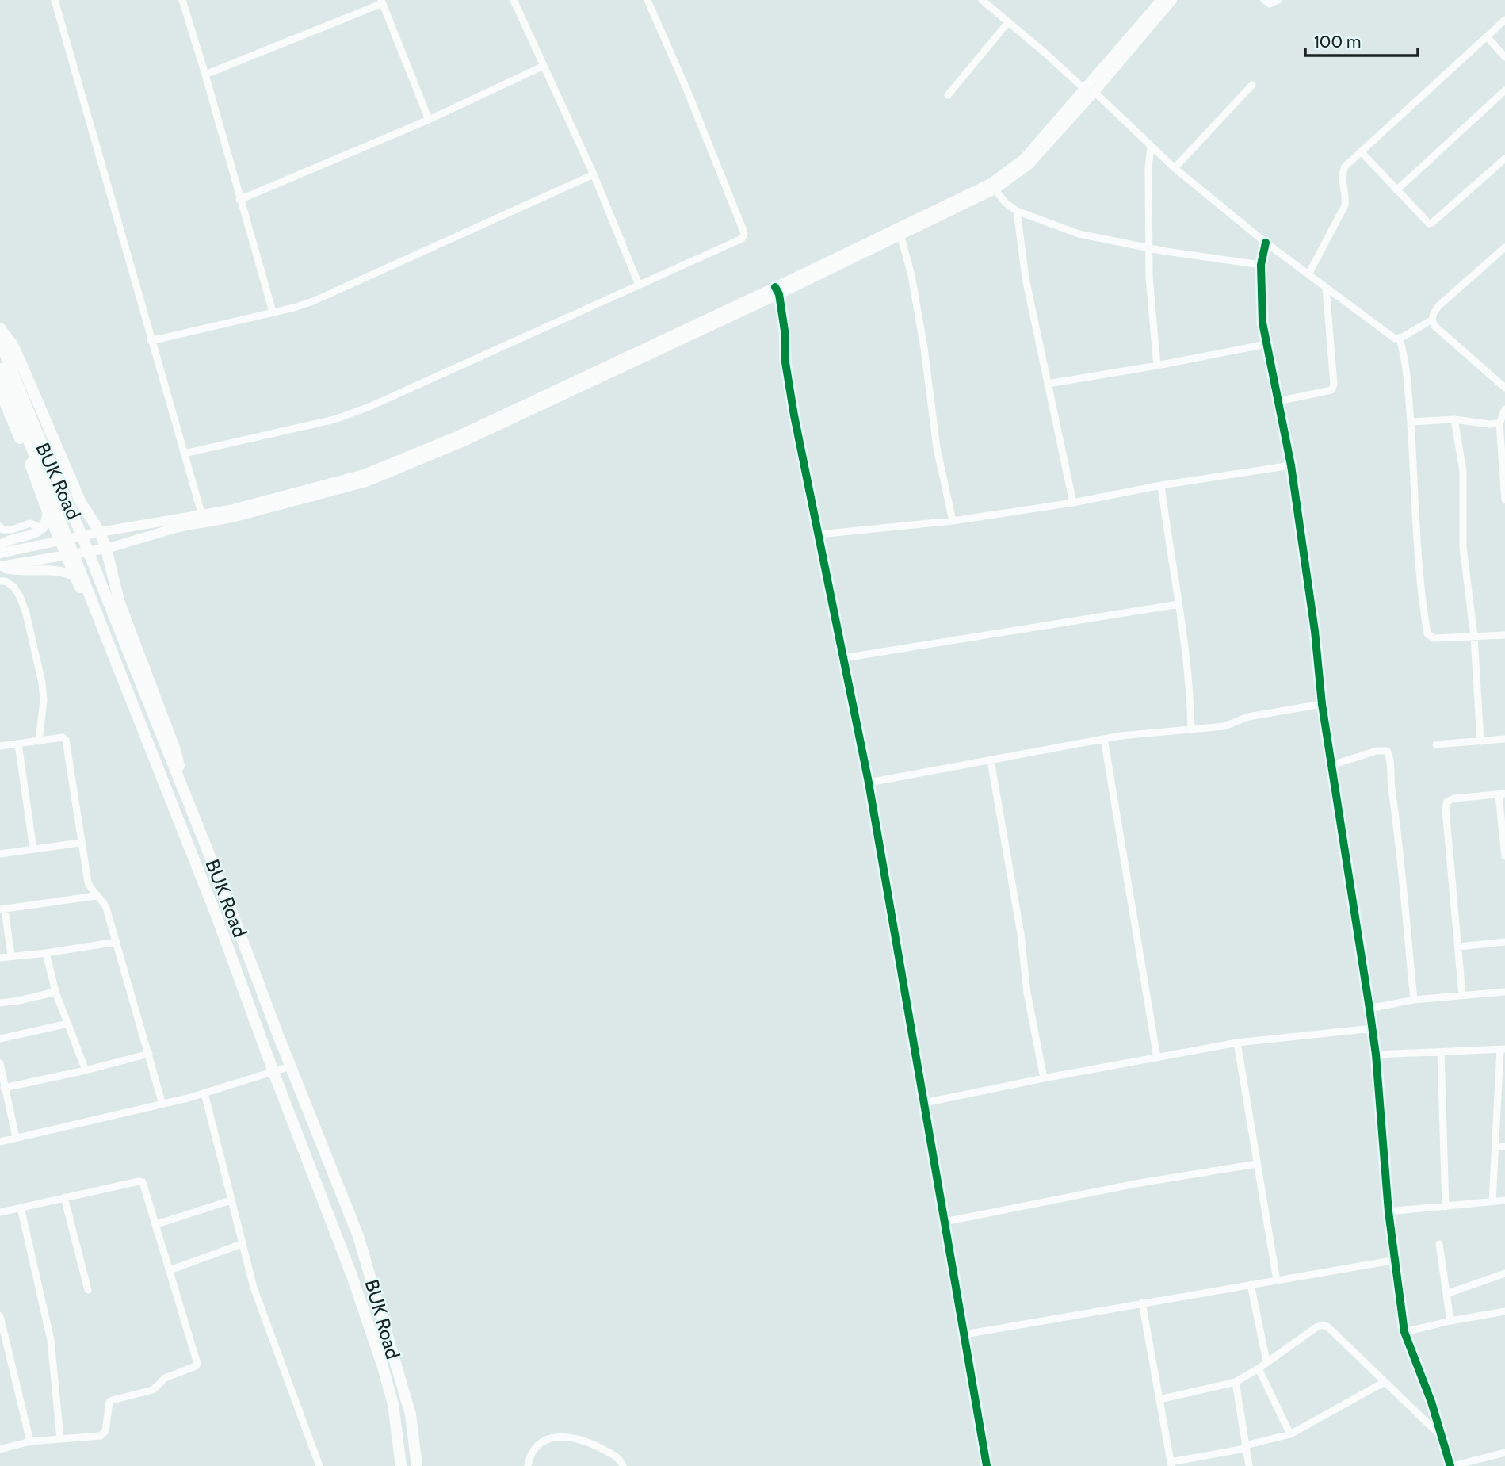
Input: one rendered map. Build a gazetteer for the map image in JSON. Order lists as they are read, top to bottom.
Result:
{
  "streets": {
    "main road": ["BUK Road"]
  },
  "scale_bar": "100 m"
}
